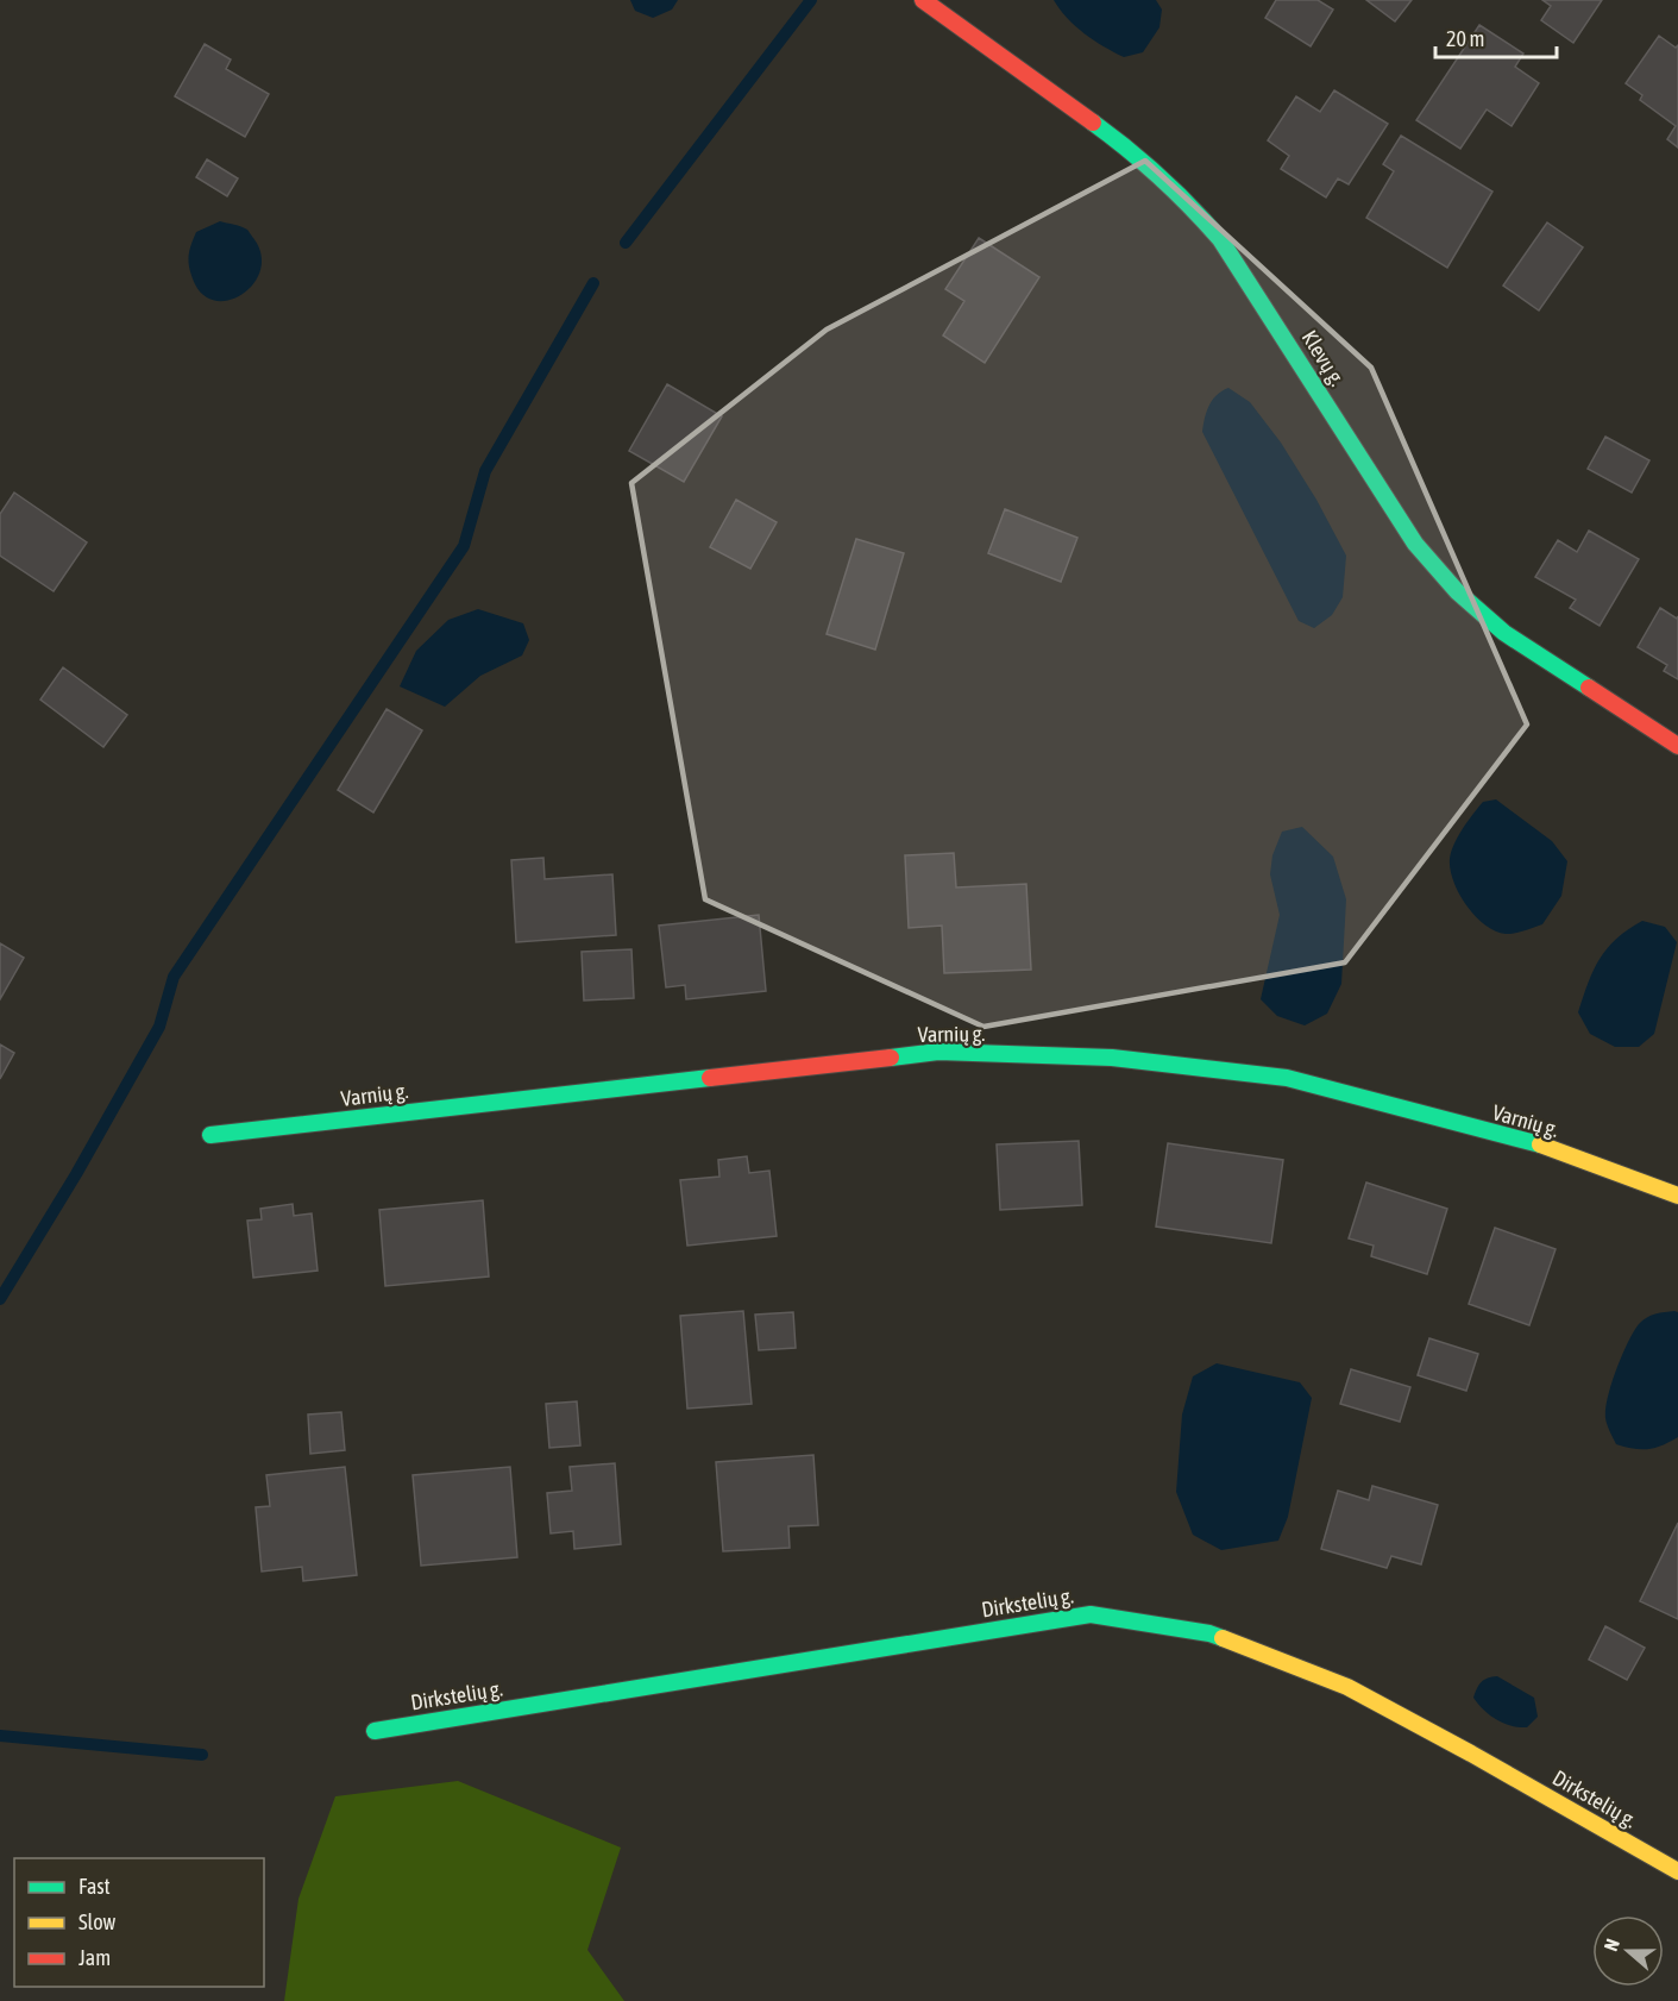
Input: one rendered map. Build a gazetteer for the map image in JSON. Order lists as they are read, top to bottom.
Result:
{
  "streets": {
    "street": ["Klevų g.", "Varnių g.", "Dirkstelių g."]
  },
  "legend": ["Fast", "Slow", "Jam"],
  "scale_bar": "20 m",
  "north": "left"
}
